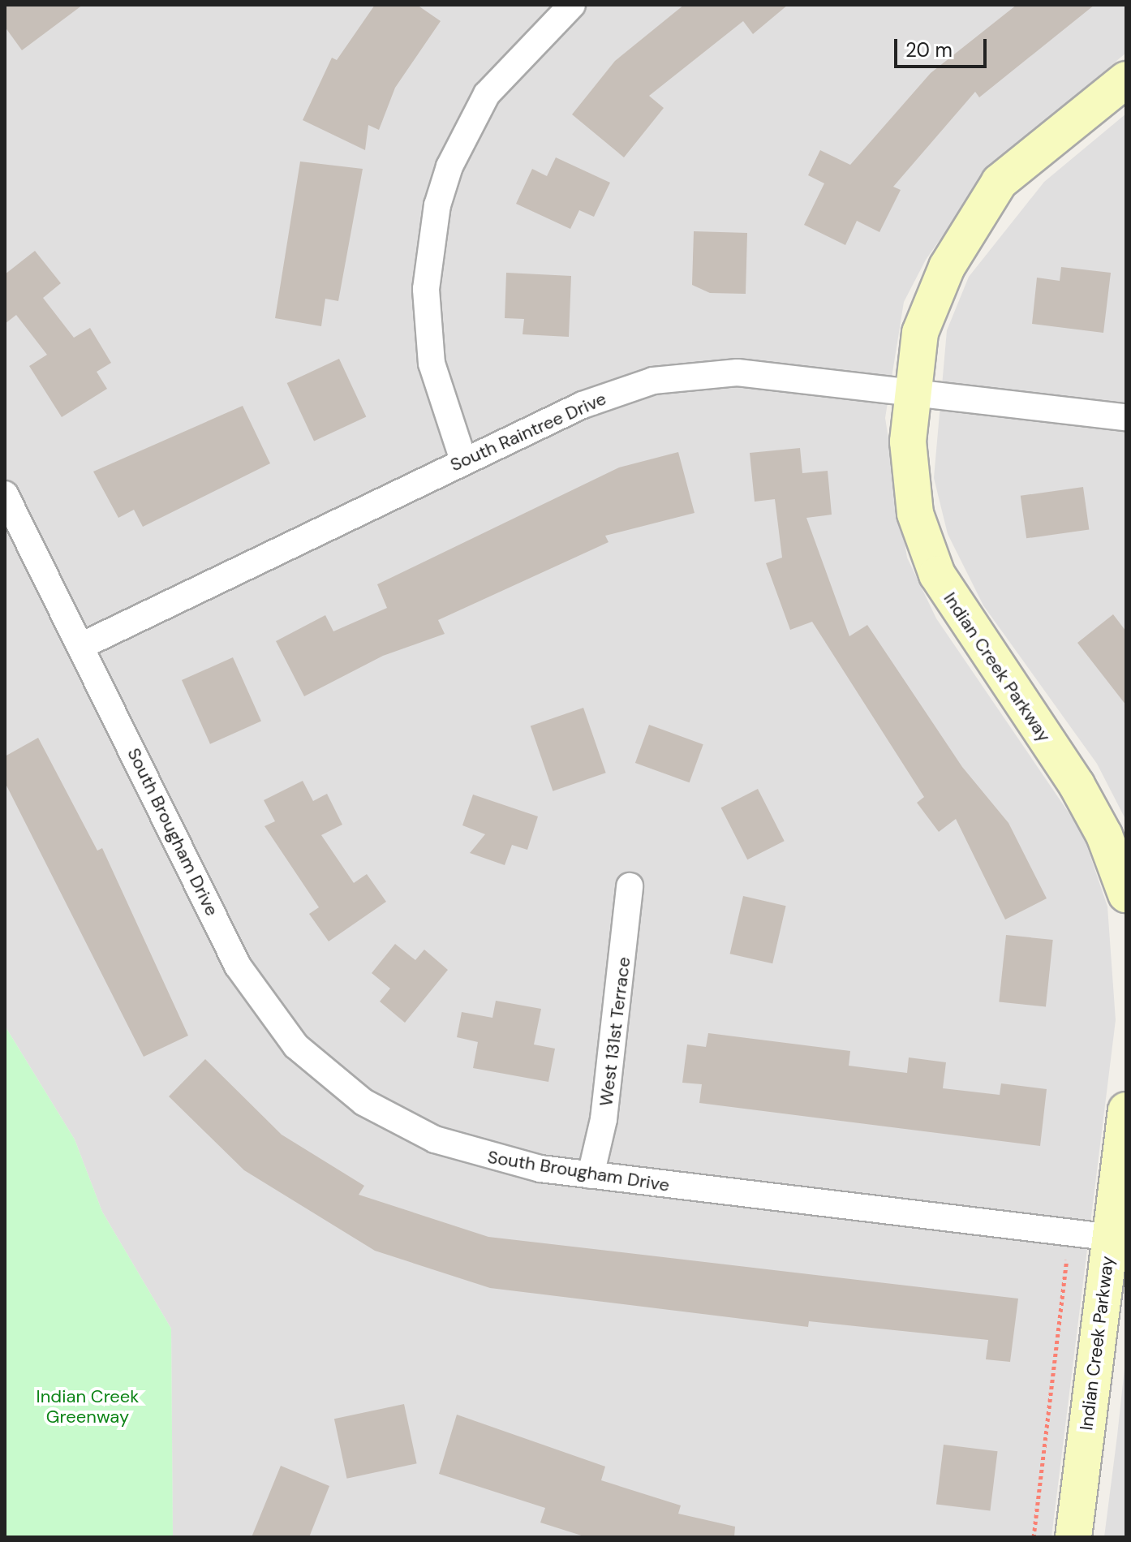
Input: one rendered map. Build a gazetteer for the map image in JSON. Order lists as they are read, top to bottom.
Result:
{
  "streets": {
    "street": [
      "South Raintree Drive",
      "Indian Creek Parkway",
      "South Brougham Drive",
      "West 131st Terrace"
    ]
  },
  "crossings": [
    ["South Raintree Drive", "Indian Creek Parkway"],
    ["South Raintree Drive", "South Brougham Drive"],
    ["Indian Creek Parkway", "South Brougham Drive"],
    ["South Brougham Drive", "West 131st Terrace"]
  ],
  "parks": ["Indian Creek Greenway"],
  "scale_bar": "20 m"
}
